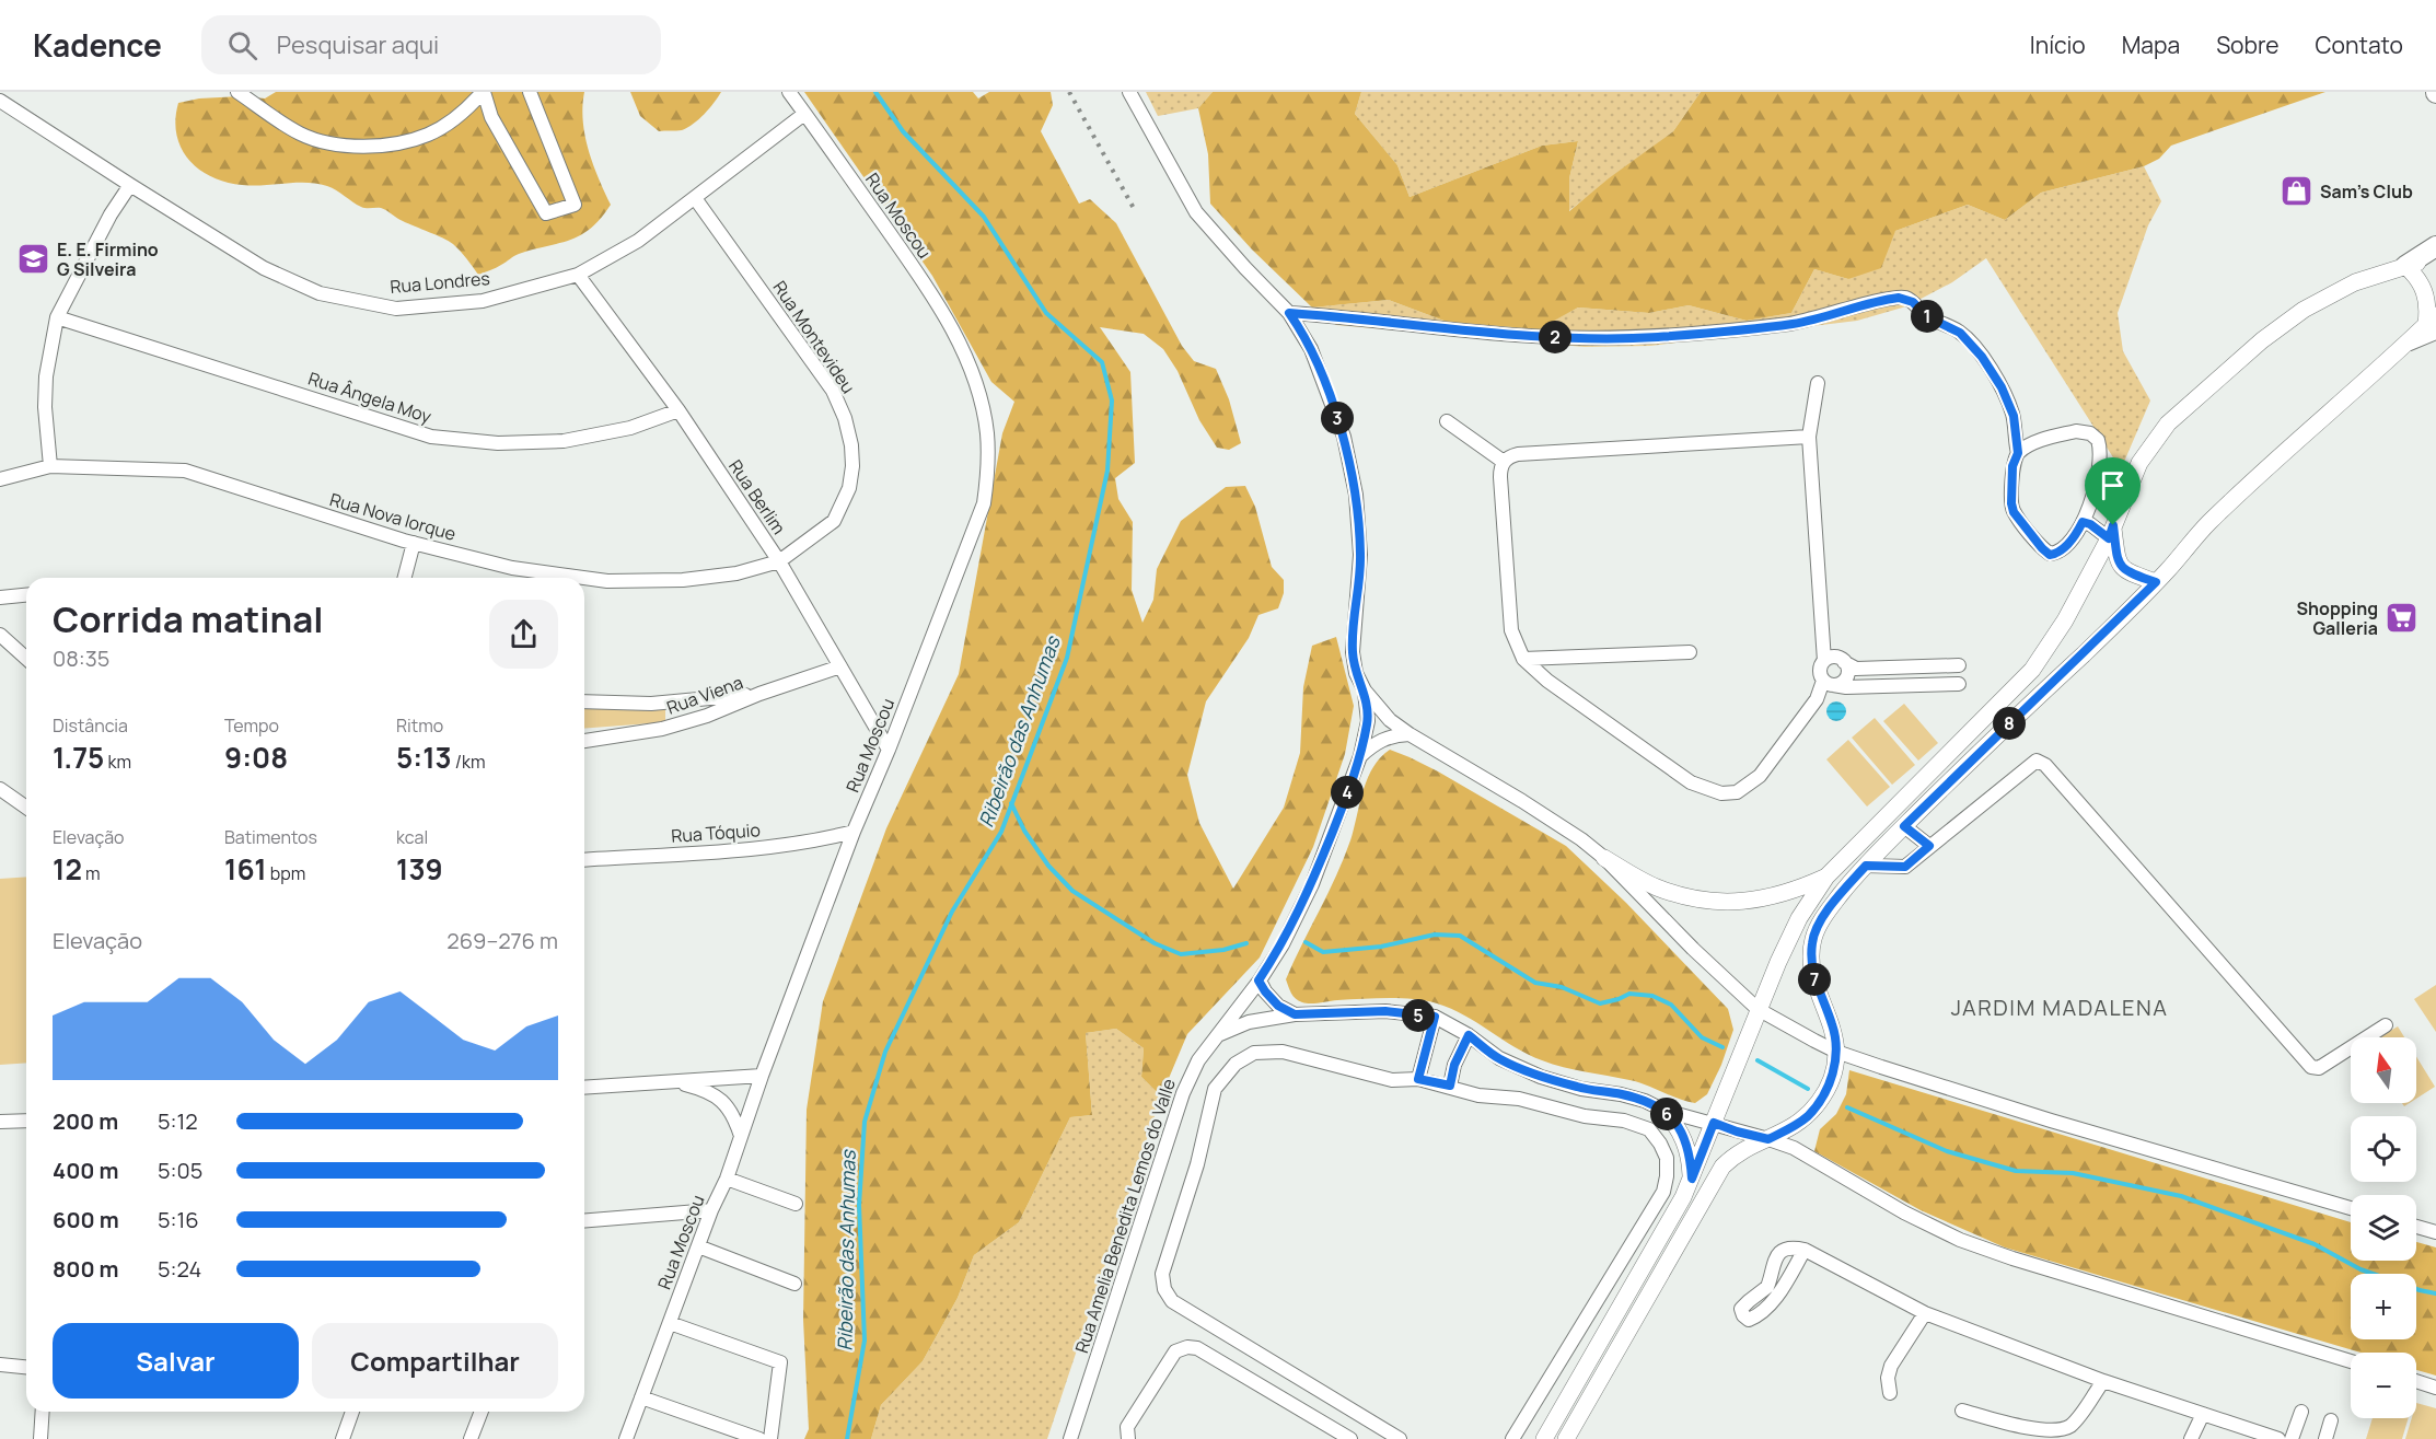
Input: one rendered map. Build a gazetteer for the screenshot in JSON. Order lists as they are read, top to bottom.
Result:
{
  "streets": {
    "street": [
      "Rua Moscou",
      "Rua Londres",
      "Rua Montevideu",
      "Rua Ângela Moy",
      "Rua Berlim",
      "Rua Nova Iorque",
      "Rua Viena",
      "Rua Tóquio",
      "Rua Amelia Benedita Lemos do Valle"
    ]
  },
  "crossings": [
    ["Rua Moscou", "Rua Londres"],
    ["Rua Moscou", "Rua Berlim"],
    ["Rua Moscou", "Rua Tóquio"],
    ["Rua Londres", "Rua Montevideu"],
    ["Rua Londres", "Rua Berlim"],
    ["Rua Montevideu", "Rua Berlim"],
    ["Rua Montevideu", "Rua Nova Iorque"],
    ["Rua Ângela Moy", "Rua Berlim"],
    ["Rua Berlim", "Rua Nova Iorque"],
    ["Rua Berlim", "Rua Viena"]
  ],
  "districts": ["JARDIM MADALENA"],
  "water": ["Ribeirão das Anhumas"],
  "places": {
    "shop": ["Sam's Club"],
    "school or university": ["E. E. Firmino G Silveira"],
    "supermarket": ["Shopping Galleria"]
  },
  "north": "top",
  "page": {
    "header": "Kadence",
    "search": "Pesquisar aqui",
    "nav": [
      "Início",
      "Mapa",
      "Sobre",
      "Contato"
    ],
    "pins": [
      "1",
      "2",
      "3",
      "8",
      "4",
      "7",
      "5",
      "6"
    ],
    "heading": ["Corrida matinal", "08:35"],
    "stats": [
      ["Distância", "1.75 km"],
      ["Tempo", "9:08"],
      ["Ritmo", "5:13 /km"],
      ["Elevação", "12 m"],
      ["Batimentos", "161 bpm"],
      ["kcal", "139"]
    ],
    "chart": ["Elevação", "269–276 m"],
    "map_buttons": ["+", "−"],
    "list": [
      {
        "name": "200 m",
        "note": "5:12"
      },
      {
        "name": "400 m",
        "note": "5:05"
      },
      {
        "name": "600 m",
        "note": "5:16"
      },
      {
        "name": "800 m",
        "note": "5:24"
      }
    ],
    "buttons": ["Salvar", "Compartilhar"]
  }
}
